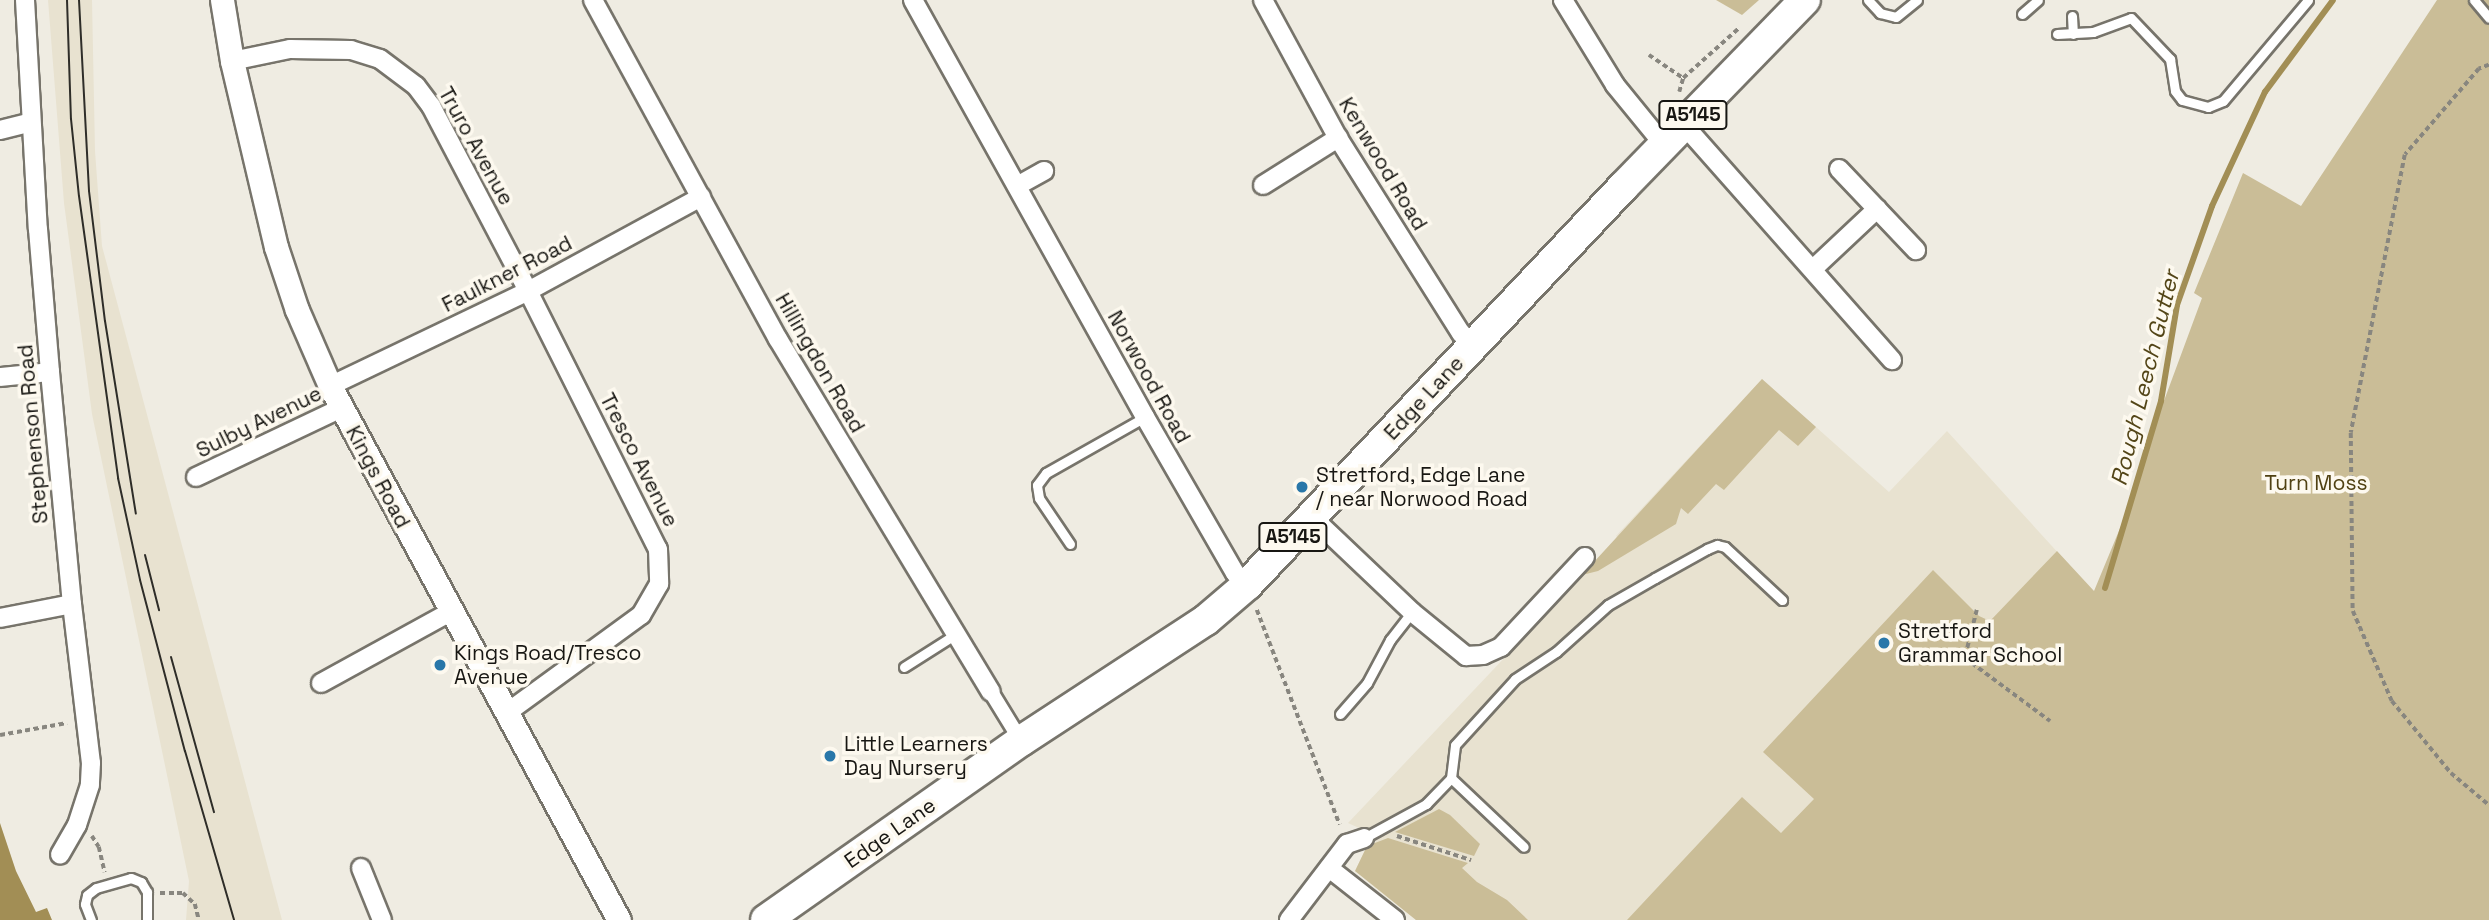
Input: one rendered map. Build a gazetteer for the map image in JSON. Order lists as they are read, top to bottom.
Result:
{
  "streets": {
    "highway": ["A5145", "Edge Lane"],
    "street": [
      "Truro Avenue",
      "Kenwood Road",
      "Faulkner Road",
      "Hillingdon Road",
      "Norwood Road",
      "Sulby Avenue",
      "Stephenson Road",
      "Tresco Avenue",
      "Kings Road"
    ]
  },
  "crossings": [
    ["Truro Avenue", "Faulkner Road"],
    ["Truro Avenue", "Tresco Avenue"],
    ["Truro Avenue", "Kings Road"],
    ["Kenwood Road", "Edge Lane"],
    ["Faulkner Road", "Hillingdon Road"],
    ["Faulkner Road", "Tresco Avenue"],
    ["Faulkner Road", "Kings Road"],
    ["Hillingdon Road", "Edge Lane"],
    ["Norwood Road", "Edge Lane"],
    ["Sulby Avenue", "Kings Road"],
    ["Tresco Avenue", "Kings Road"]
  ],
  "water": ["Rough Leech Gutter"],
  "parks": ["Turn Moss"],
  "places": [
    "Stretford, Edge Lane / near Norwood Road",
    "Stretford Grammar School",
    "Kings Road/Tresco Avenue",
    "Little Learners Day Nursery"
  ]
}
